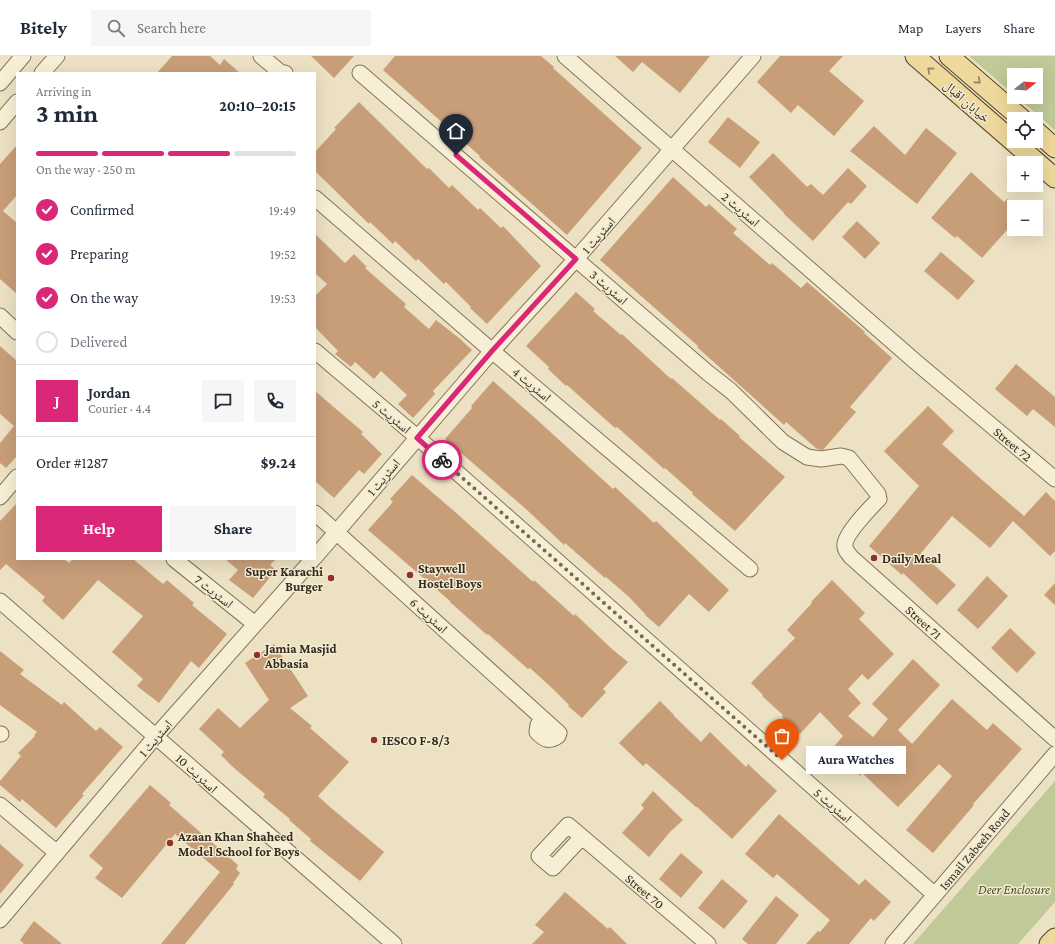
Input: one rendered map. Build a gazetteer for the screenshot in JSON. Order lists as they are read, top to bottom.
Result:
{
  "streets": {
    "main road": ["خیابان اقبال"],
    "street": [
      "اسٹریٹ 2",
      "اسٹریٹ 1",
      "اسٹریٹ 3",
      "اسٹریٹ 4",
      "اسٹریٹ 5",
      "Street 72",
      "اسٹریٹ 7",
      "اسٹریٹ 6",
      "Street 71",
      "اسٹریٹ 10",
      "Ismail Zabeeh Road",
      "Street 70"
    ]
  },
  "crossings": [
    ["اسٹریٹ 2", "اسٹریٹ 1"],
    ["اسٹریٹ 2", "Street 72"],
    ["اسٹریٹ 1", "اسٹریٹ 3"],
    ["اسٹریٹ 1", "اسٹریٹ 4"],
    ["اسٹریٹ 1", "اسٹریٹ 5"],
    ["اسٹریٹ 1", "اسٹریٹ 7"],
    ["اسٹریٹ 1", "اسٹریٹ 6"],
    ["اسٹریٹ 1", "اسٹریٹ 10"],
    ["اسٹریٹ 3", "Street 71"],
    ["اسٹریٹ 5", "Ismail Zabeeh Road"]
  ],
  "parks": ["Deer Enclosure"],
  "places": [
    "Daily Meal",
    "Staywell Hostel Boys",
    "Super Karachi Burger",
    "Jamia Masjid Abbasia",
    "IESCO F-8/3",
    "Aura Watches",
    "Azaan Khan Shaheed Model School for Boys"
  ],
  "north": "right",
  "page": {
    "header": "Bitely",
    "search": "Search here",
    "nav": ["Map", "Layers", "Share"],
    "map_buttons": ["+", "−"],
    "heading": ["3 min", "Arriving in", "20:10–20:15"],
    "panel": [
      "Jordan",
      "Courier · 4.4",
      "Order #1287",
      "$9.24"
    ],
    "bar": "On the way · 250 m",
    "list": [
      ["Confirmed", "19:49"],
      ["Preparing", "19:52"],
      ["On the way", "19:53"],
      "Delivered"
    ],
    "round": "J",
    "buttons": ["Help", "Share"],
    "bubble": "Aura Watches"
  }
}
